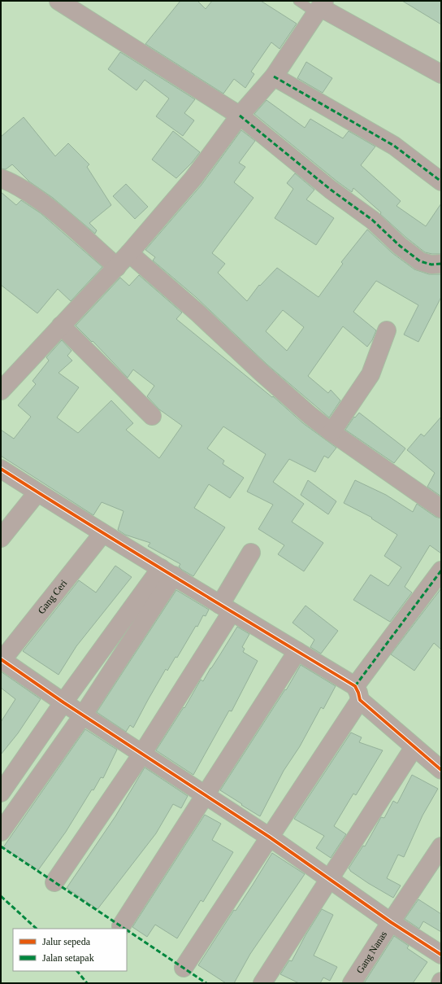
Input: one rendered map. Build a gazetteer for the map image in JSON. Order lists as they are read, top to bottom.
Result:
{
  "streets": {
    "street": ["Gang Ceri", "Gang Nanas"]
  },
  "legend": ["Jalur sepeda", "Jalan setapak"]
}
